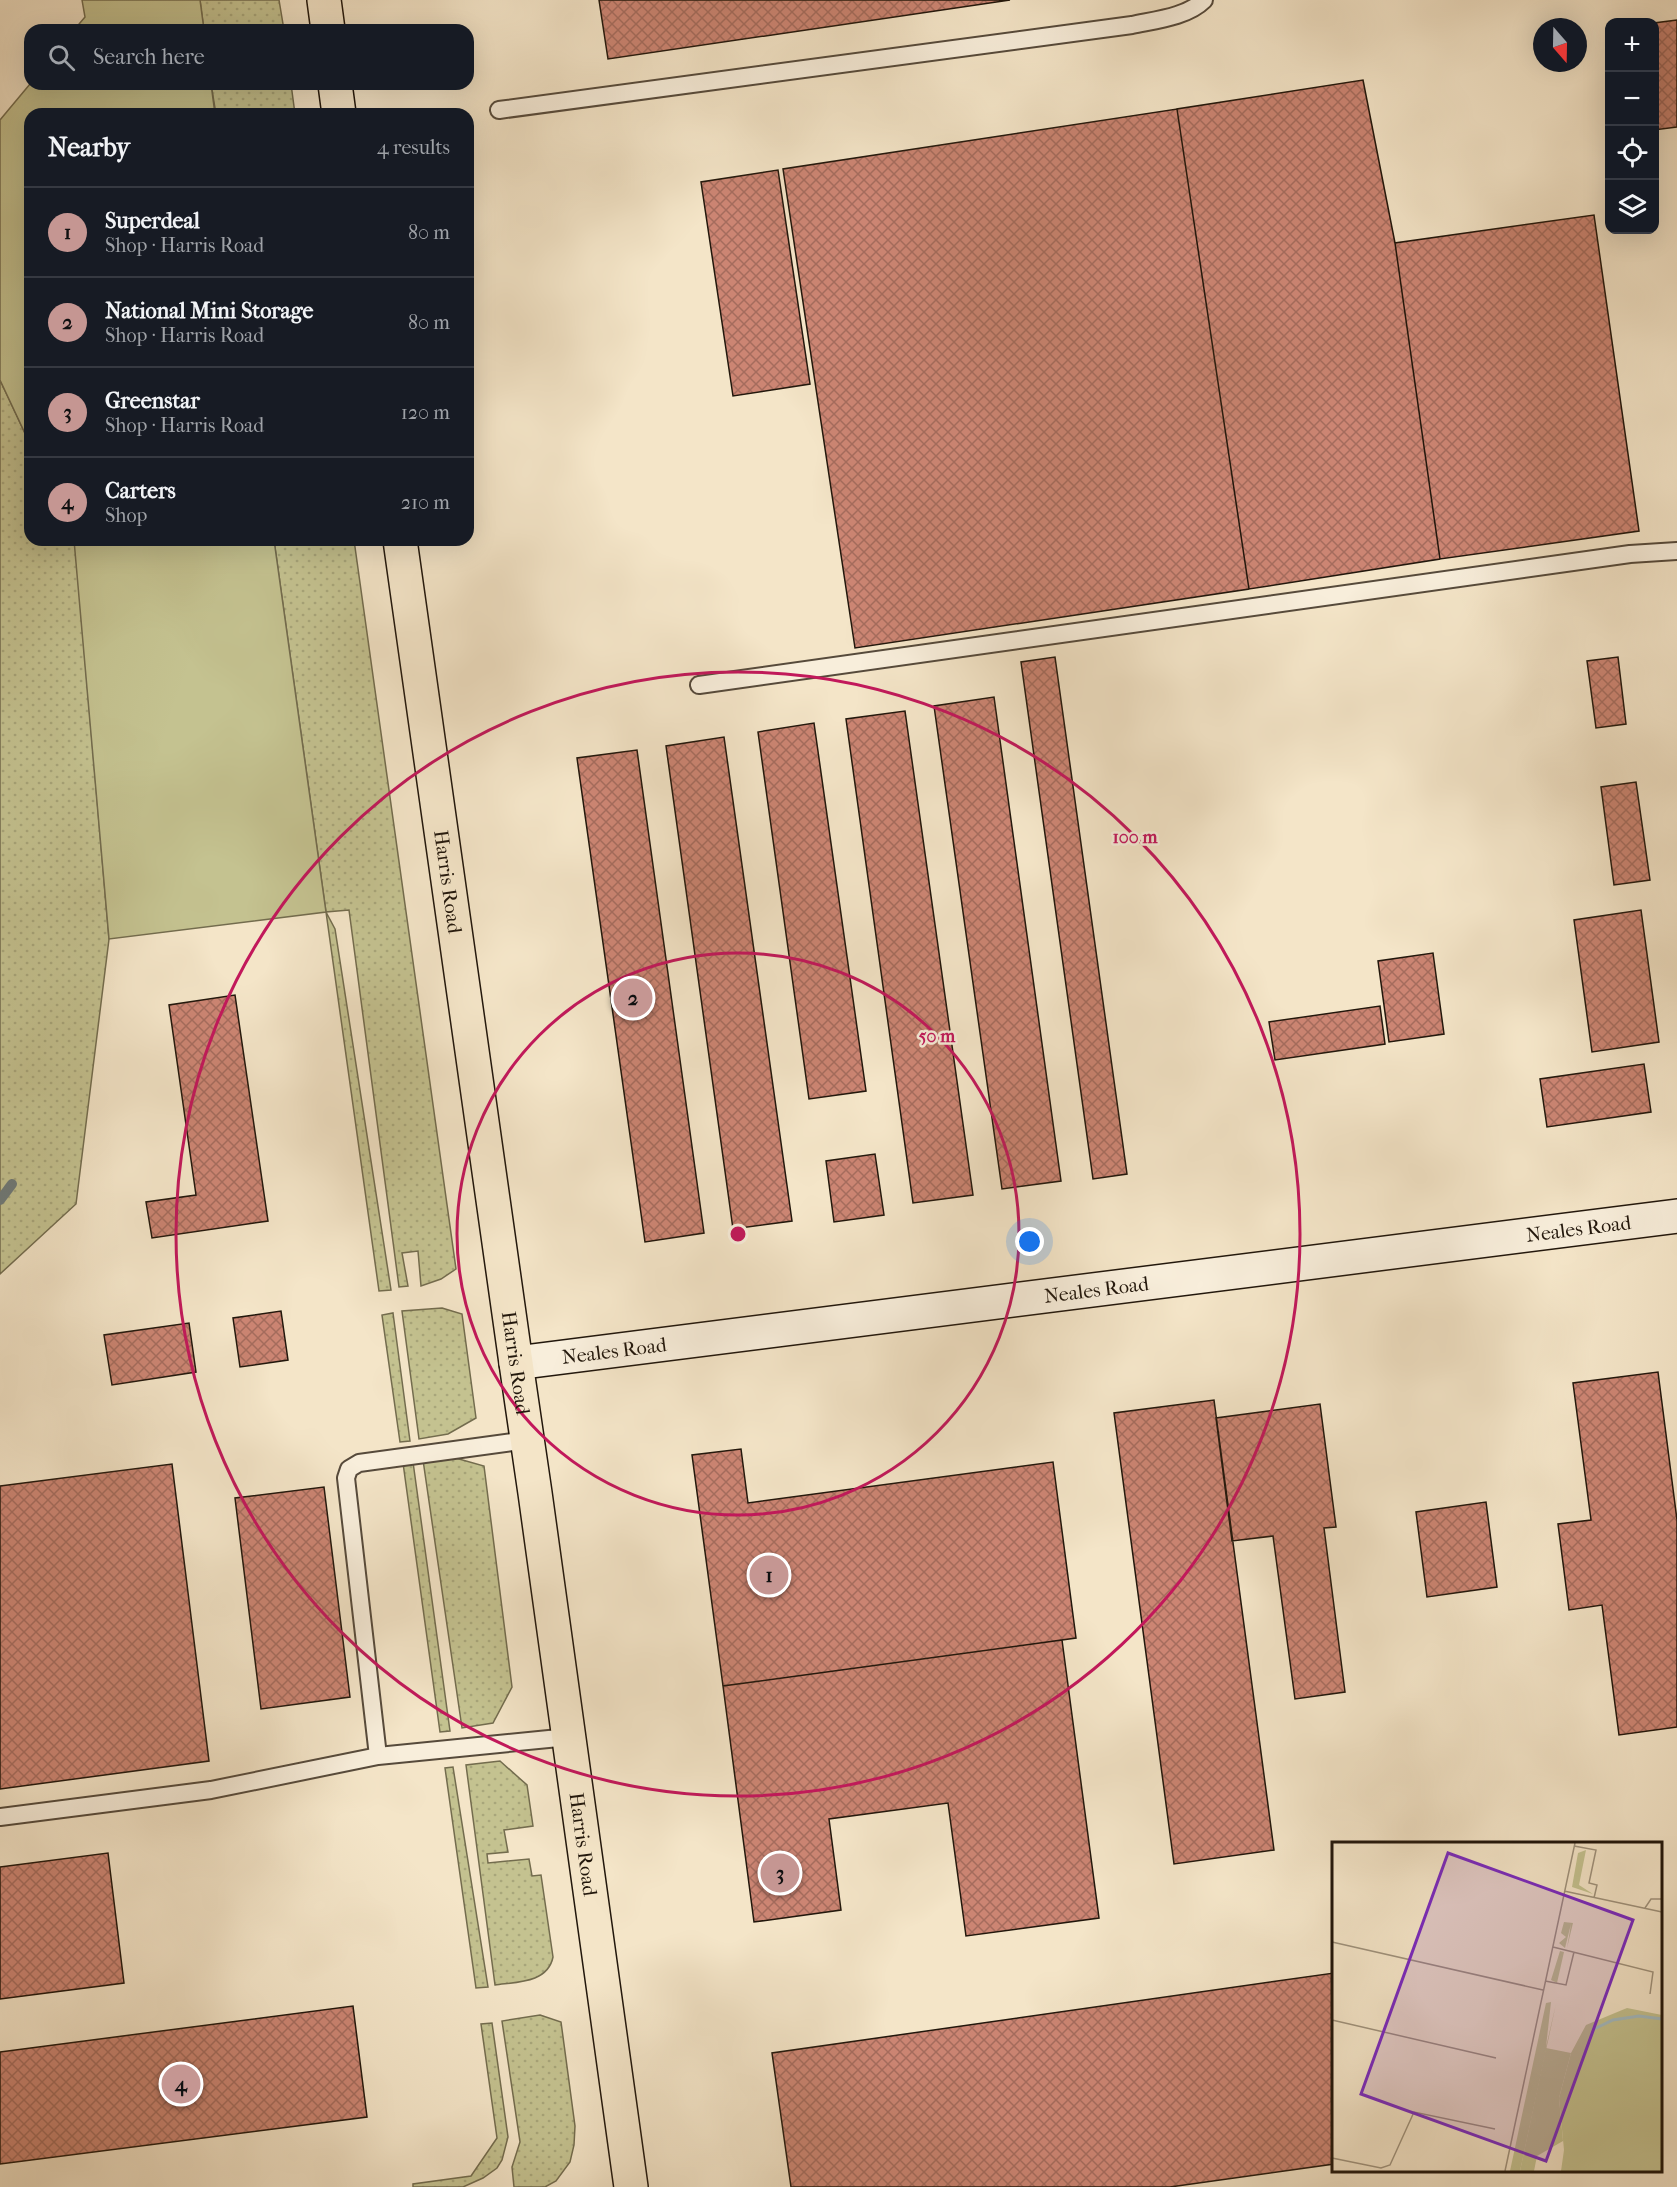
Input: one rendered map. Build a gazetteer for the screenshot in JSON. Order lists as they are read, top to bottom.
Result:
{
  "streets": {
    "main road": ["Harris Road"],
    "street": ["Neales Road"]
  },
  "crossings": [
    ["Harris Road", "Neales Road"]
  ],
  "north": "bottom",
  "page": {
    "map_buttons": ["+", "−"],
    "search": "Search here",
    "heading": ["Nearby", "4 results"],
    "list": [
      {
        "mark": "1",
        "name": "Superdeal",
        "note": "Shop · Harris Road",
        "value": "80 m"
      },
      {
        "mark": "2",
        "name": "National Mini Storage",
        "note": "Shop · Harris Road",
        "value": "80 m"
      },
      {
        "mark": "3",
        "name": "Greenstar",
        "note": "Shop · Harris Road",
        "value": "120 m"
      },
      {
        "mark": "4",
        "name": "Carters",
        "note": "Shop",
        "value": "210 m"
      }
    ],
    "pins": [
      "2",
      "1",
      "3",
      "4"
    ]
  },
  "rings": ["100 m", "50 m"]
}
